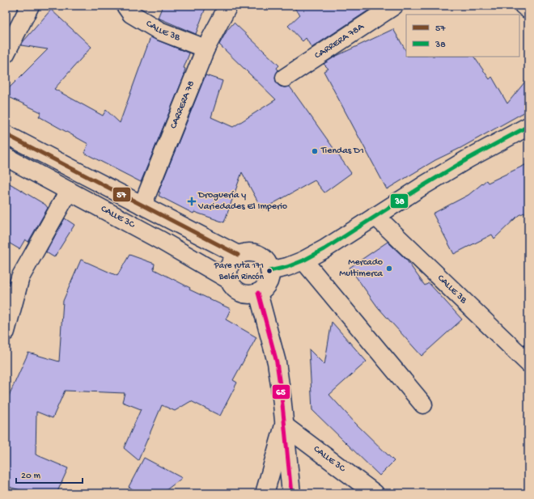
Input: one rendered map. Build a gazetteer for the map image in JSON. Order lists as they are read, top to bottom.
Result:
{
  "streets": {
    "street": [
      "CALLE 3B",
      "CARRERA 78A",
      "CARRERA 78",
      "CALLE 3C"
    ]
  },
  "crossings": [
    ["CALLE 3B", "CARRERA 78"]
  ],
  "places": {
    "other": ["Tiendas D1", "Mercado Multimerca", "Pare ruta 171 Belén Rincón"],
    "health": ["Droguería y Variedades El Imperio"]
  },
  "lines": ["transit line 38", "transit line 57", "transit line 65"],
  "legend": ["57", "38"],
  "scale_bar": "20 m"
}
